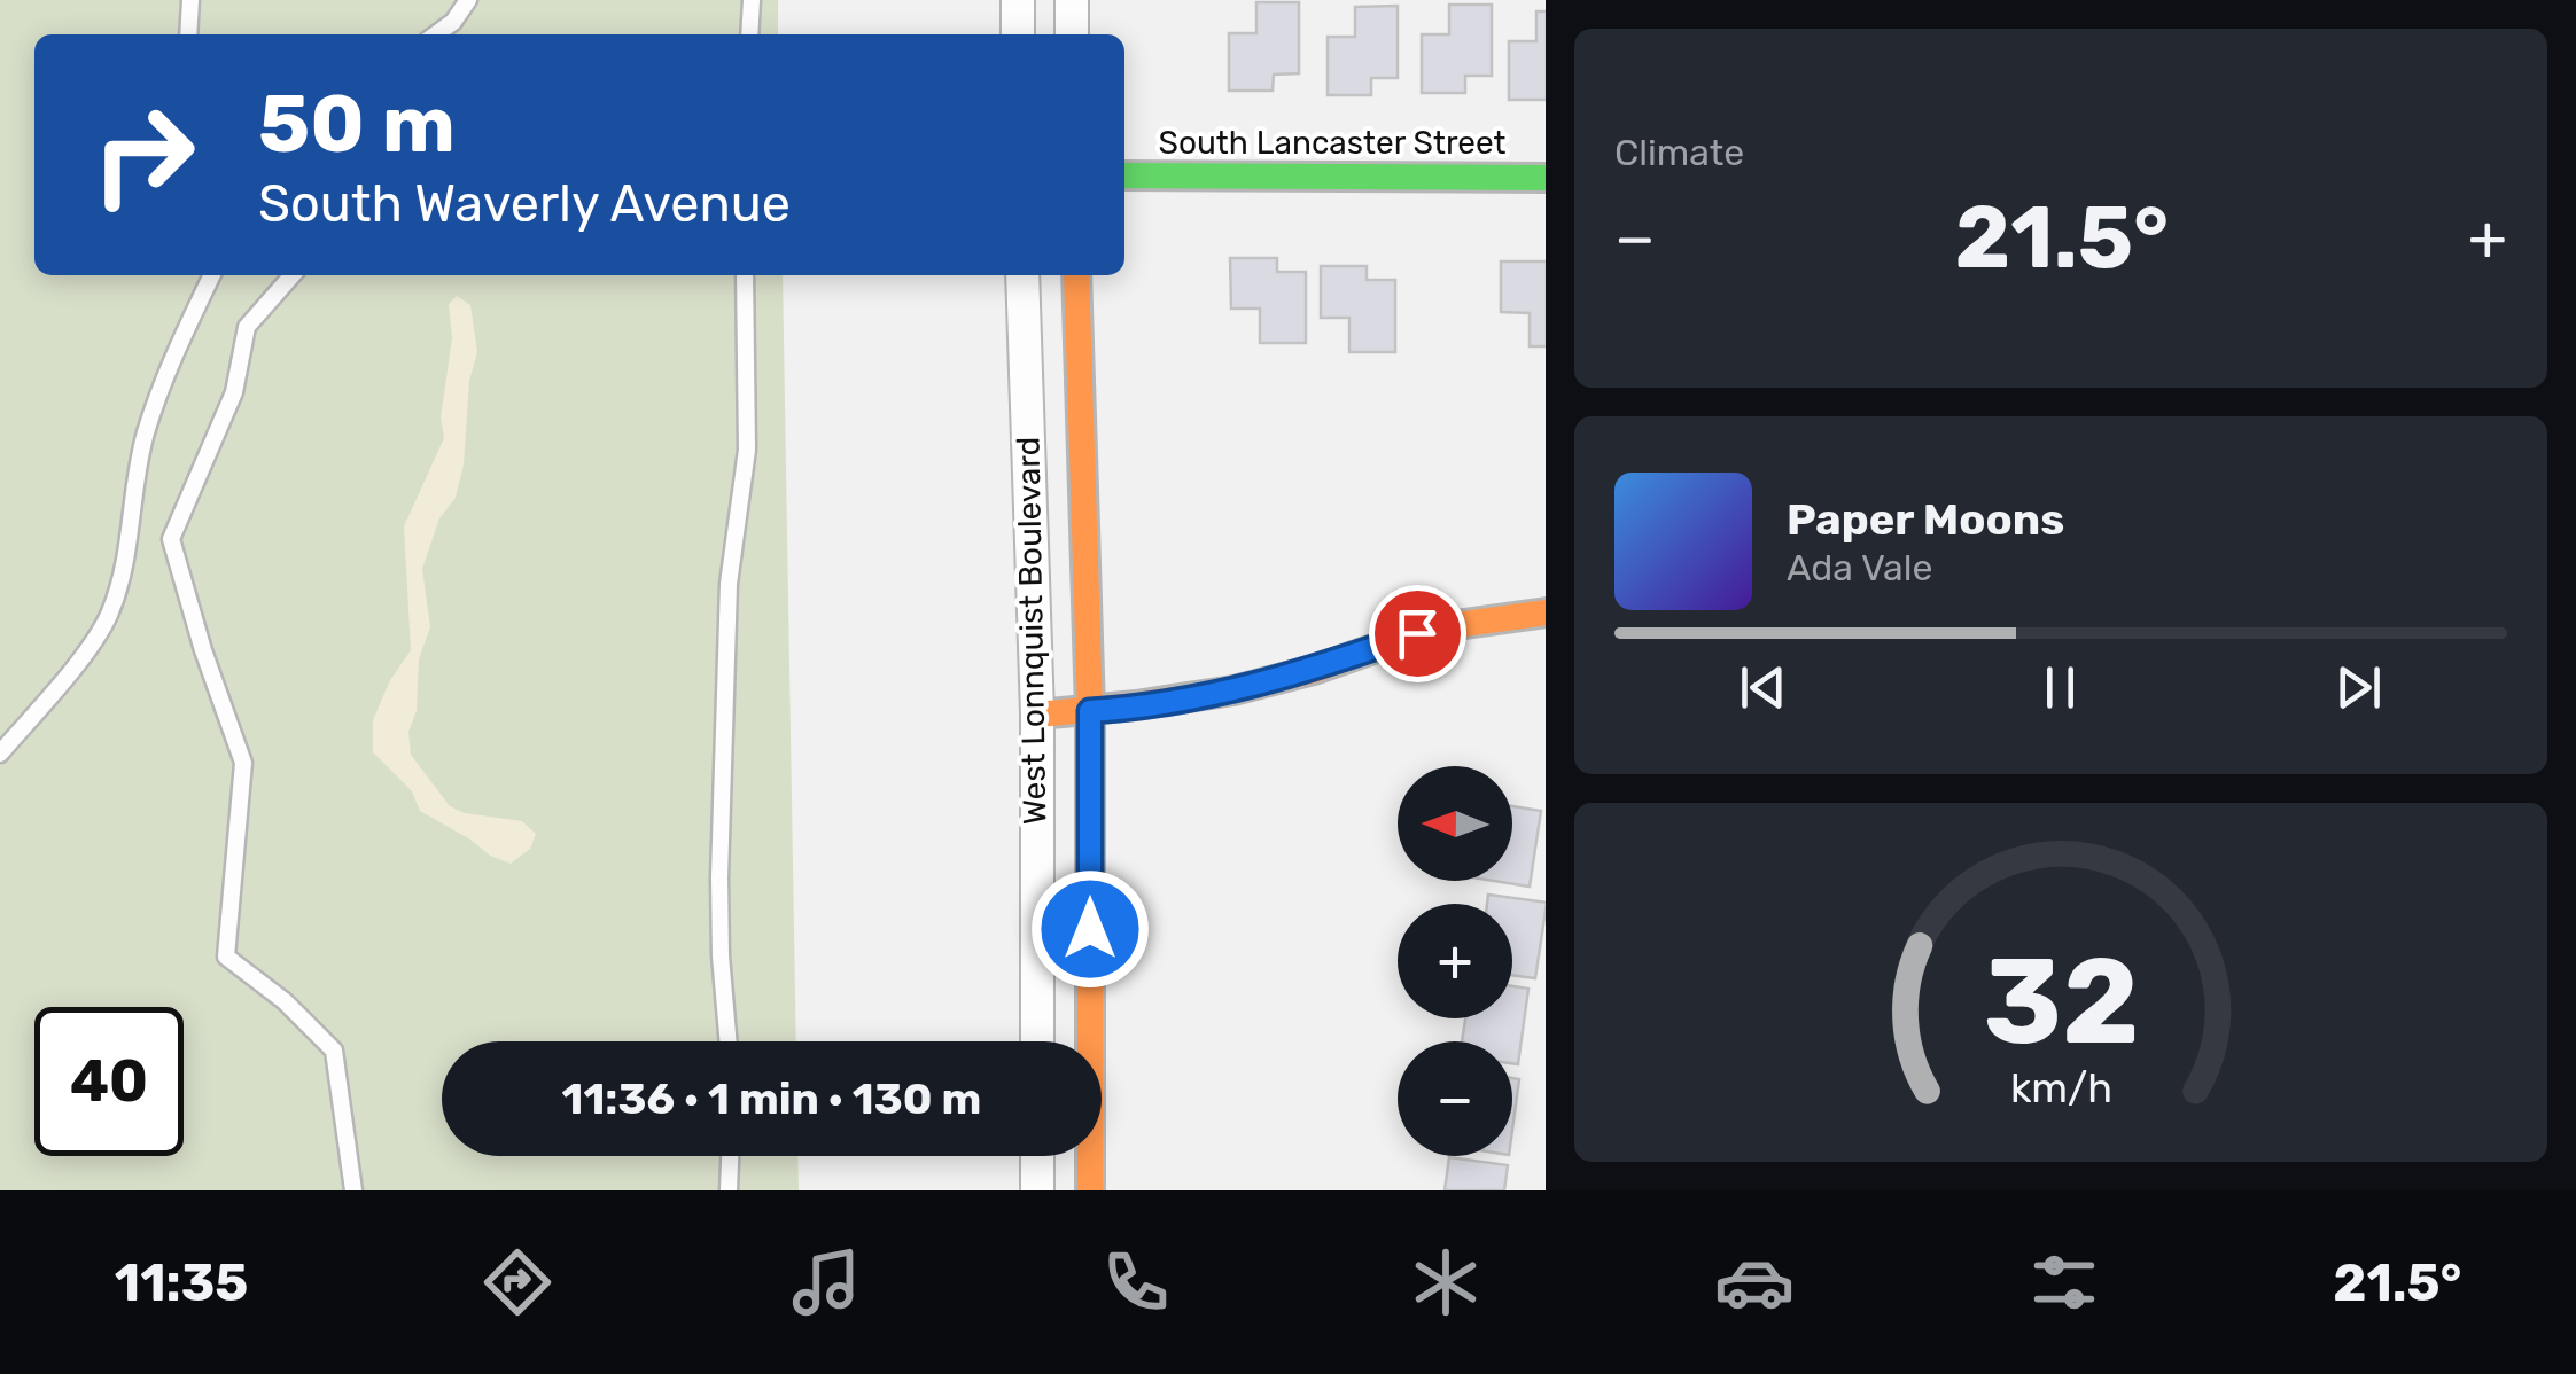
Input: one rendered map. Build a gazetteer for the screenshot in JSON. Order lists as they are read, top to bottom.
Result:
{
  "streets": {
    "street": ["South Lancaster Street", "West Lonnquist Boulevard"]
  },
  "north": "left",
  "page": {
    "tile": "Climate",
    "turn": ["50 m", "South Waverly Avenue"],
    "heat": ["−", "21.5°", "+"],
    "song": ["Paper Moons", "Ada Vale"],
    "map_buttons": ["+", "−"],
    "limit": "40",
    "trip": "11:36 · 1 min · 130 m",
    "tabs": ["11:35", "21.5°"],
    "gauge": ["32", "km/h"]
  }
}
